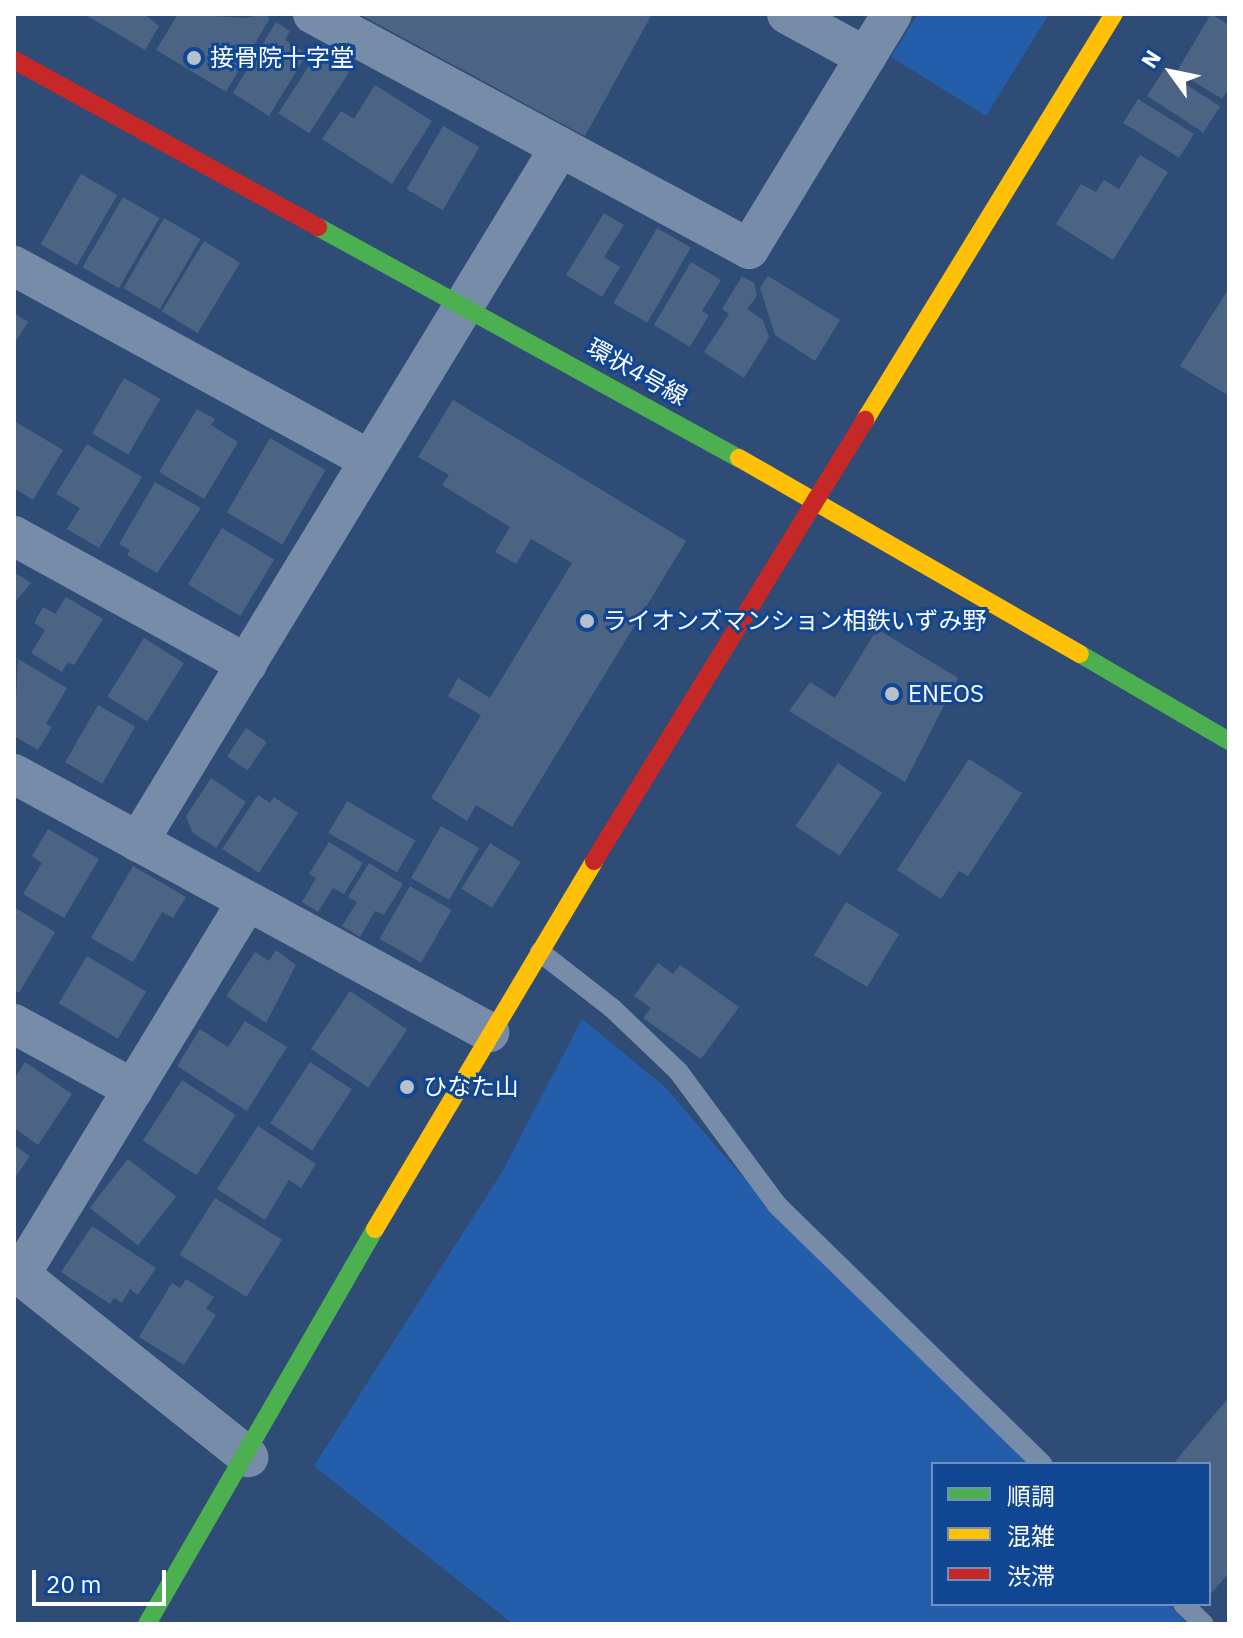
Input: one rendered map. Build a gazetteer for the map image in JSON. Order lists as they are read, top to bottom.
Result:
{
  "streets": {
    "street": ["環状4号線"]
  },
  "places": [
    "接骨院十字堂",
    "ライオンズマンション相鉄いずみ野",
    "ENEOS",
    "ひなた山"
  ],
  "legend": ["順調", "混雑", "渋滞"],
  "scale_bar": "20 m",
  "north": "top left"
}
